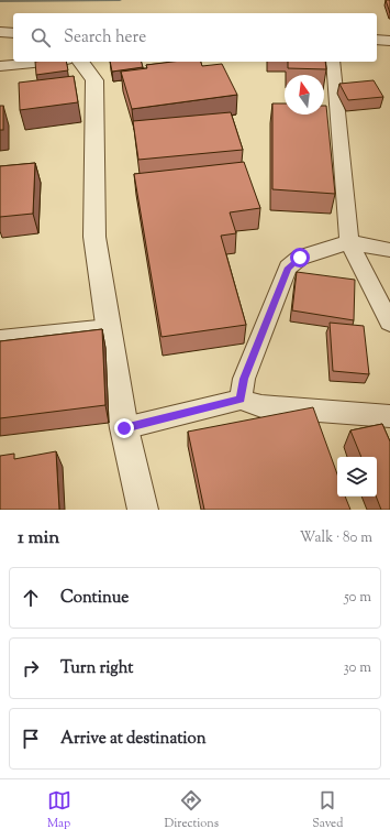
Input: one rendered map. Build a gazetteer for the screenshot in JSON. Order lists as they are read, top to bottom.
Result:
{
  "north": "top",
  "page": {
    "search": "Search here",
    "heading": ["1 min", "Walk · 80 m"],
    "list": [
      ["Continue", "50 m"],
      ["Turn right", "30 m"],
      "Arrive at destination"
    ],
    "nav": ["Map", "Directions", "Saved"]
  }
}
